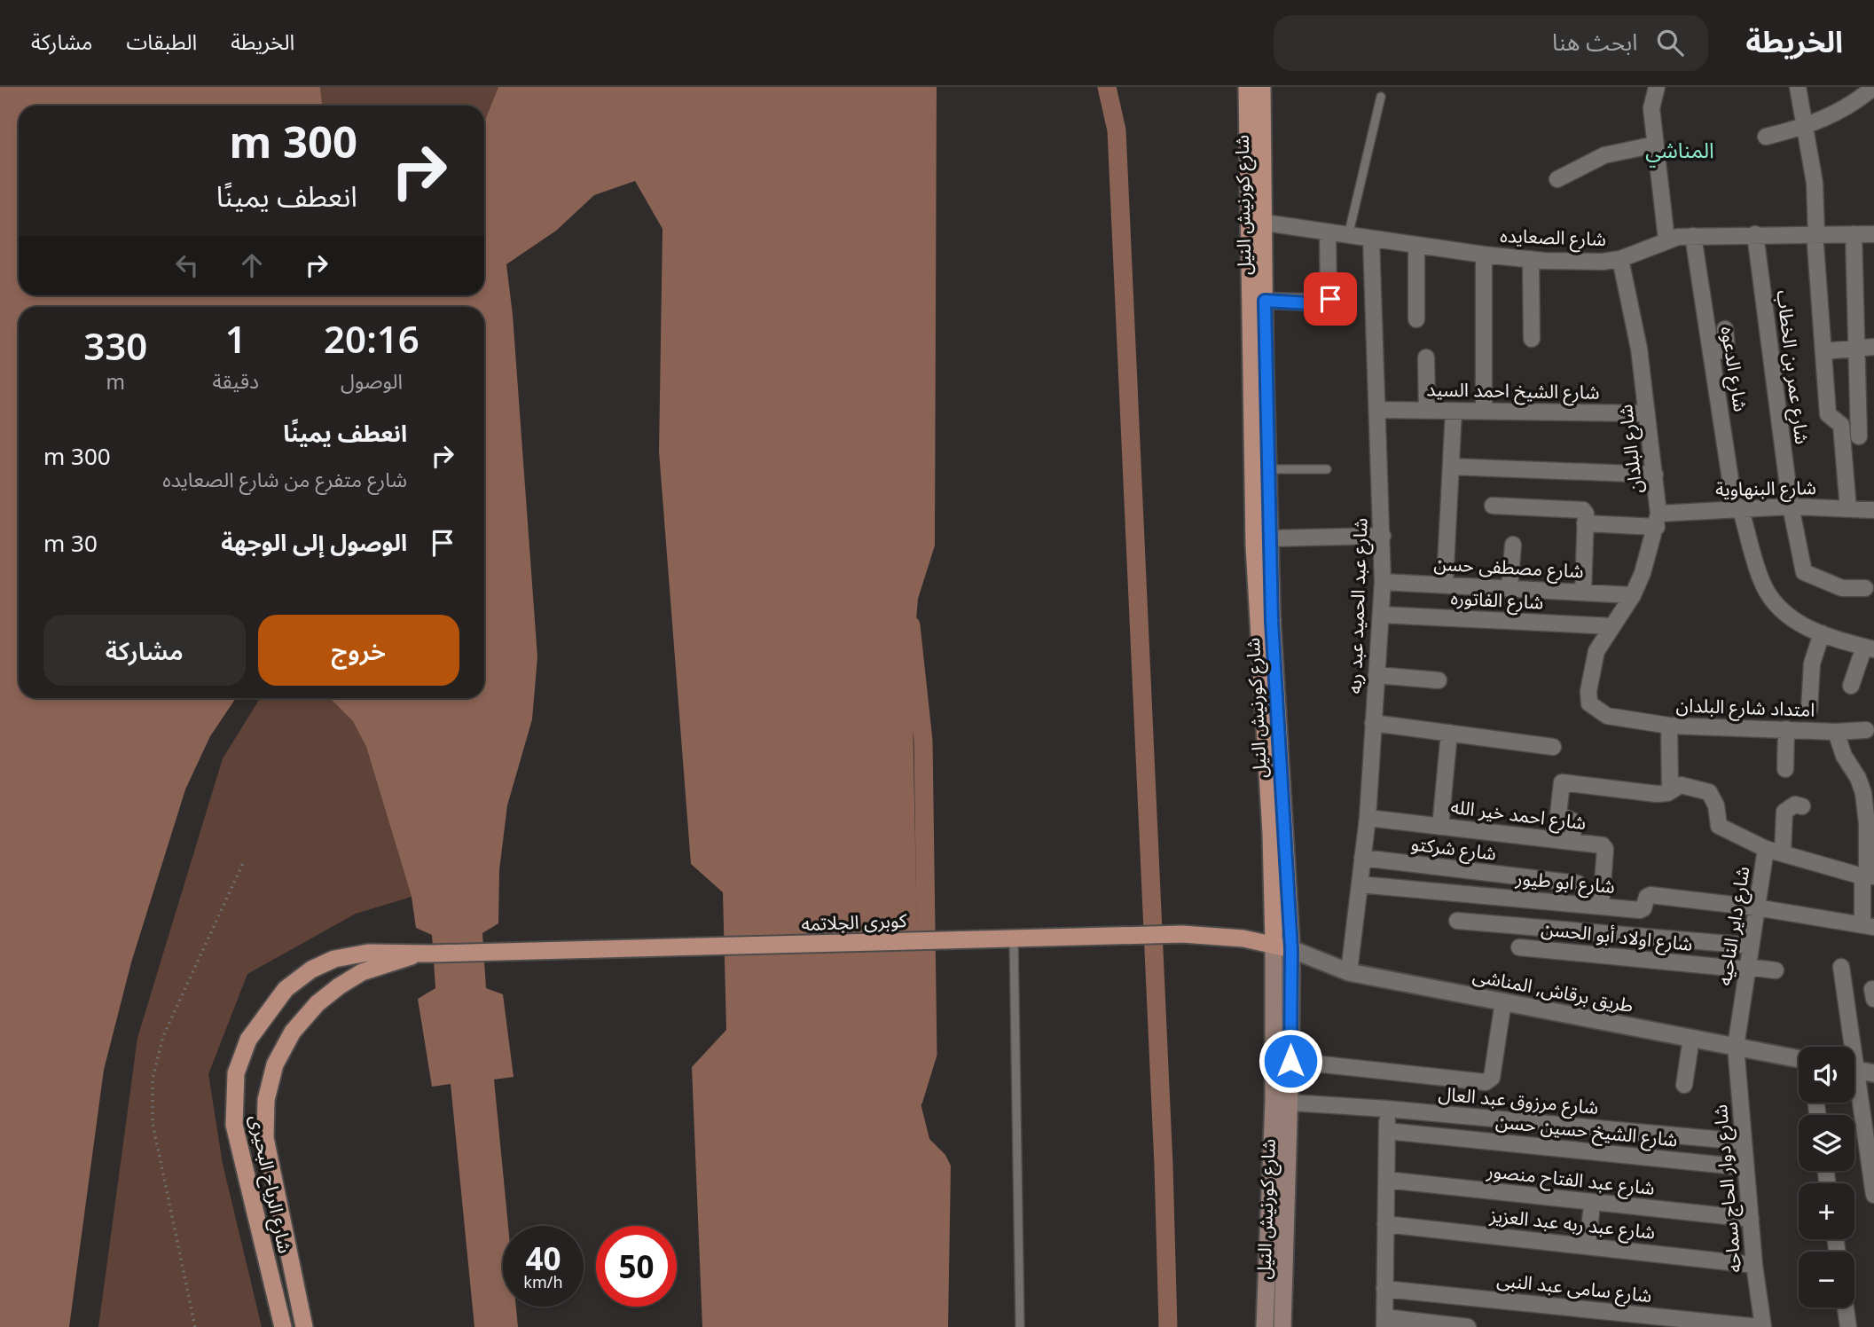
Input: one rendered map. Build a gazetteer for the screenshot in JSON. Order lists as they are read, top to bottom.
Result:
{
  "streets": {
    "main road": ["شارع كورنيش النيل", "كوبرى الجلاتمه", "شارع الرياح البحيرى"],
    "street": [
      "شارع الصعايده",
      "شارع عمر بن الخطاب",
      "شارع الدعوه",
      "شارع الشيخ احمد السيد",
      "شارع البلدان",
      "شارع البنهاوية",
      "شارع مصطفى حسن",
      "شارع الفاتوره",
      "شارع عبد الحميد عبد ربه",
      "امتداد شارع البلدان",
      "شارع احمد خير الله",
      "شارع شركتو",
      "شارع ابو طيور",
      "شارع داير الناحيه",
      "شارع اولاد أبو الحسن",
      "طريق برقاش, المناشى",
      "شارع مرزوق عبد العال",
      "شارع الشيخ حسين حسن",
      "شارع عبد الفتاح منصور",
      "شارع دوار الحاج سماحه",
      "شارع عبد ربه عبد العزيز",
      "شارع سامى عبد النبى"
    ]
  },
  "crossings": [
    ["شارع كورنيش النيل", "شارع الصعايده"],
    ["شارع كورنيش النيل", "كوبرى الجلاتمه"],
    ["شارع كورنيش النيل", "طريق برقاش, المناشى"],
    ["شارع كورنيش النيل", "شارع مرزوق عبد العال"],
    ["شارع الصعايده", "شارع عمر بن الخطاب"],
    ["شارع الصعايده", "شارع الدعوه"],
    ["شارع الصعايده", "شارع البلدان"],
    ["شارع الصعايده", "شارع عبد الحميد عبد ربه"],
    ["شارع عمر بن الخطاب", "شارع البنهاوية"],
    ["شارع الدعوه", "شارع البنهاوية"],
    ["شارع الشيخ احمد السيد", "شارع البلدان"],
    ["شارع الشيخ احمد السيد", "شارع عبد الحميد عبد ربه"],
    ["شارع البلدان", "شارع البنهاوية"],
    ["شارع البلدان", "شارع مصطفى حسن"],
    ["شارع البلدان", "شارع الفاتوره"],
    ["شارع البلدان", "امتداد شارع البلدان"],
    ["شارع مصطفى حسن", "شارع عبد الحميد عبد ربه"],
    ["شارع الفاتوره", "شارع عبد الحميد عبد ربه"],
    ["شارع الفاتوره", "امتداد شارع البلدان"],
    ["شارع عبد الحميد عبد ربه", "شارع احمد خير الله"],
    ["شارع عبد الحميد عبد ربه", "شارع شركتو"],
    ["شارع عبد الحميد عبد ربه", "شارع ابو طيور"],
    ["شارع عبد الحميد عبد ربه", "طريق برقاش, المناشى"],
    ["امتداد شارع البلدان", "شارع داير الناحيه"],
    ["شارع احمد خير الله", "شارع ابو طيور"],
    ["شارع ابو طيور", "شارع داير الناحيه"],
    ["كوبرى الجلاتمه", "طريق برقاش, المناشى"],
    ["كوبرى الجلاتمه", "شارع الرياح البحيرى"],
    ["شارع داير الناحيه", "شارع اولاد أبو الحسن"],
    ["شارع داير الناحيه", "طريق برقاش, المناشى"],
    ["شارع داير الناحيه", "شارع دوار الحاج سماحه"],
    ["طريق برقاش, المناشى", "شارع دوار الحاج سماحه"],
    ["شارع مرزوق عبد العال", "شارع دوار الحاج سماحه"],
    ["شارع الشيخ حسين حسن", "شارع دوار الحاج سماحه"],
    ["شارع عبد الفتاح منصور", "شارع دوار الحاج سماحه"],
    ["شارع دوار الحاج سماحه", "شارع عبد ربه عبد العزيز"],
    ["شارع دوار الحاج سماحه", "شارع سامى عبد النبى"]
  ],
  "districts": ["المناشي"],
  "page": {
    "header": "الخريطة",
    "search": "ابحث هنا",
    "nav": ["الخريطة", "الطبقات", "مشاركة"],
    "turn": ["300 m", "انعطف يمينًا"],
    "eta": [
      "20:16",
      "الوصول",
      "1",
      "دقيقة",
      "330",
      "m"
    ],
    "list": [
      {
        "name": "انعطف يمينًا",
        "note": "شارع متفرع من شارع الصعايده",
        "value": "300 m"
      },
      {
        "name": "الوصول إلى الوجهة",
        "value": "30 m"
      }
    ],
    "buttons": ["خروج", "مشاركة"],
    "map_buttons": ["+", "−"],
    "speed": "40 km/h",
    "limit": "50"
  }
}
